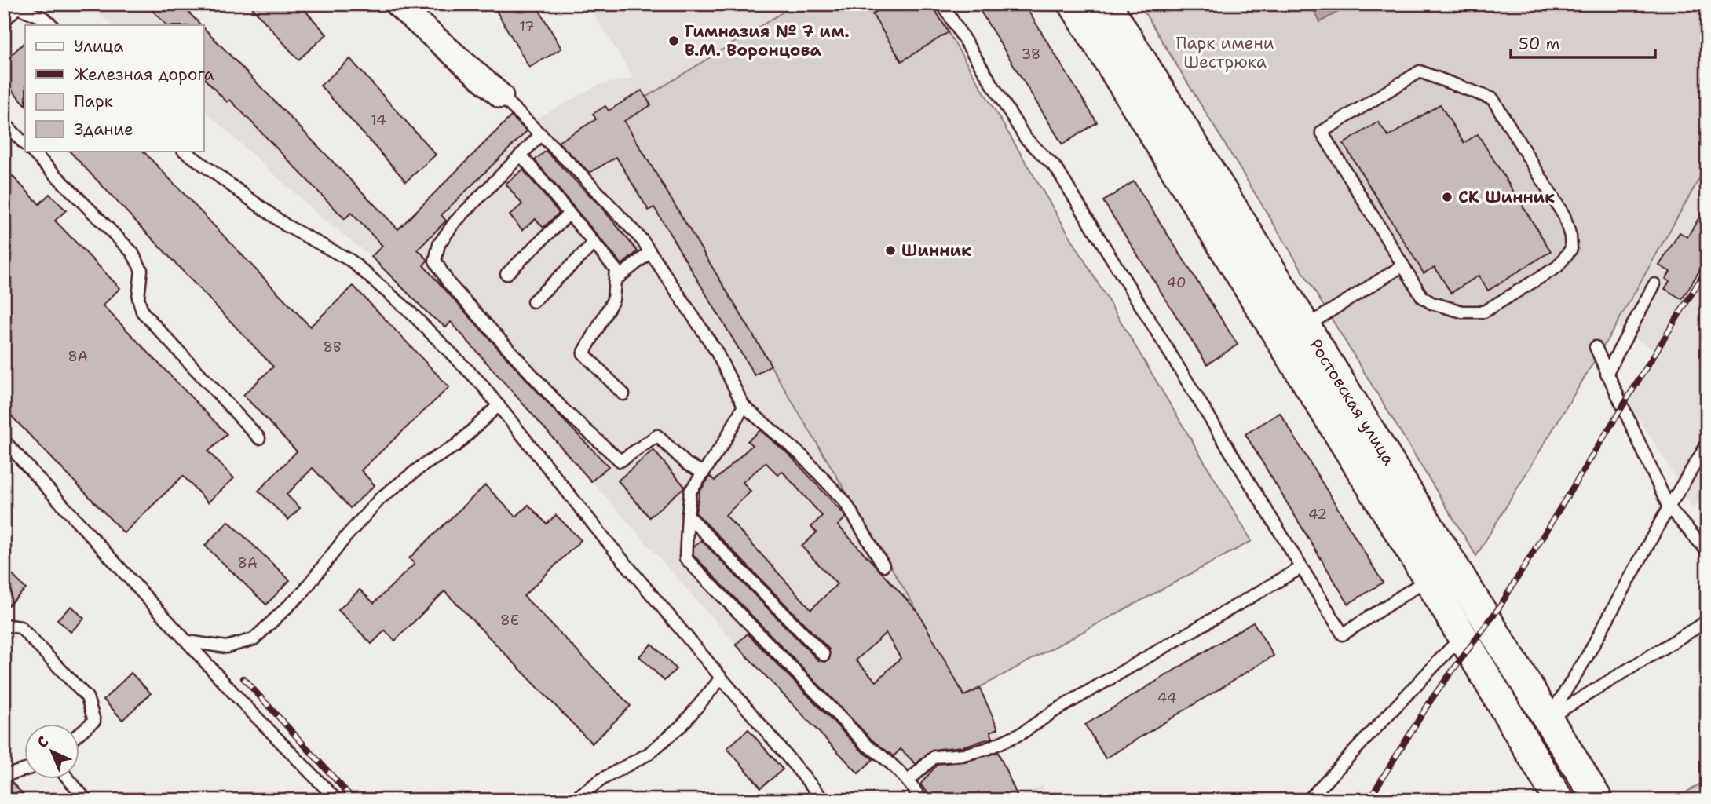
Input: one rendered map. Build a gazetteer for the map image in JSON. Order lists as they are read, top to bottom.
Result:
{
  "streets": {
    "street": ["Ростовская улица"]
  },
  "parks": ["Парк имени Шестрюка"],
  "places": ["Гимназия № 7 им. В.М. Воронцова", "СК Шинник", "Шинник"],
  "house_numbers": [
    "17",
    "38",
    "14",
    "40",
    "8В",
    "8А",
    "42",
    "8А",
    "8Е",
    "44"
  ],
  "legend": [
    "Улица",
    "Железная дорога",
    "Парк",
    "Здание"
  ],
  "scale_bar": "50 m",
  "north": "top left"
}
